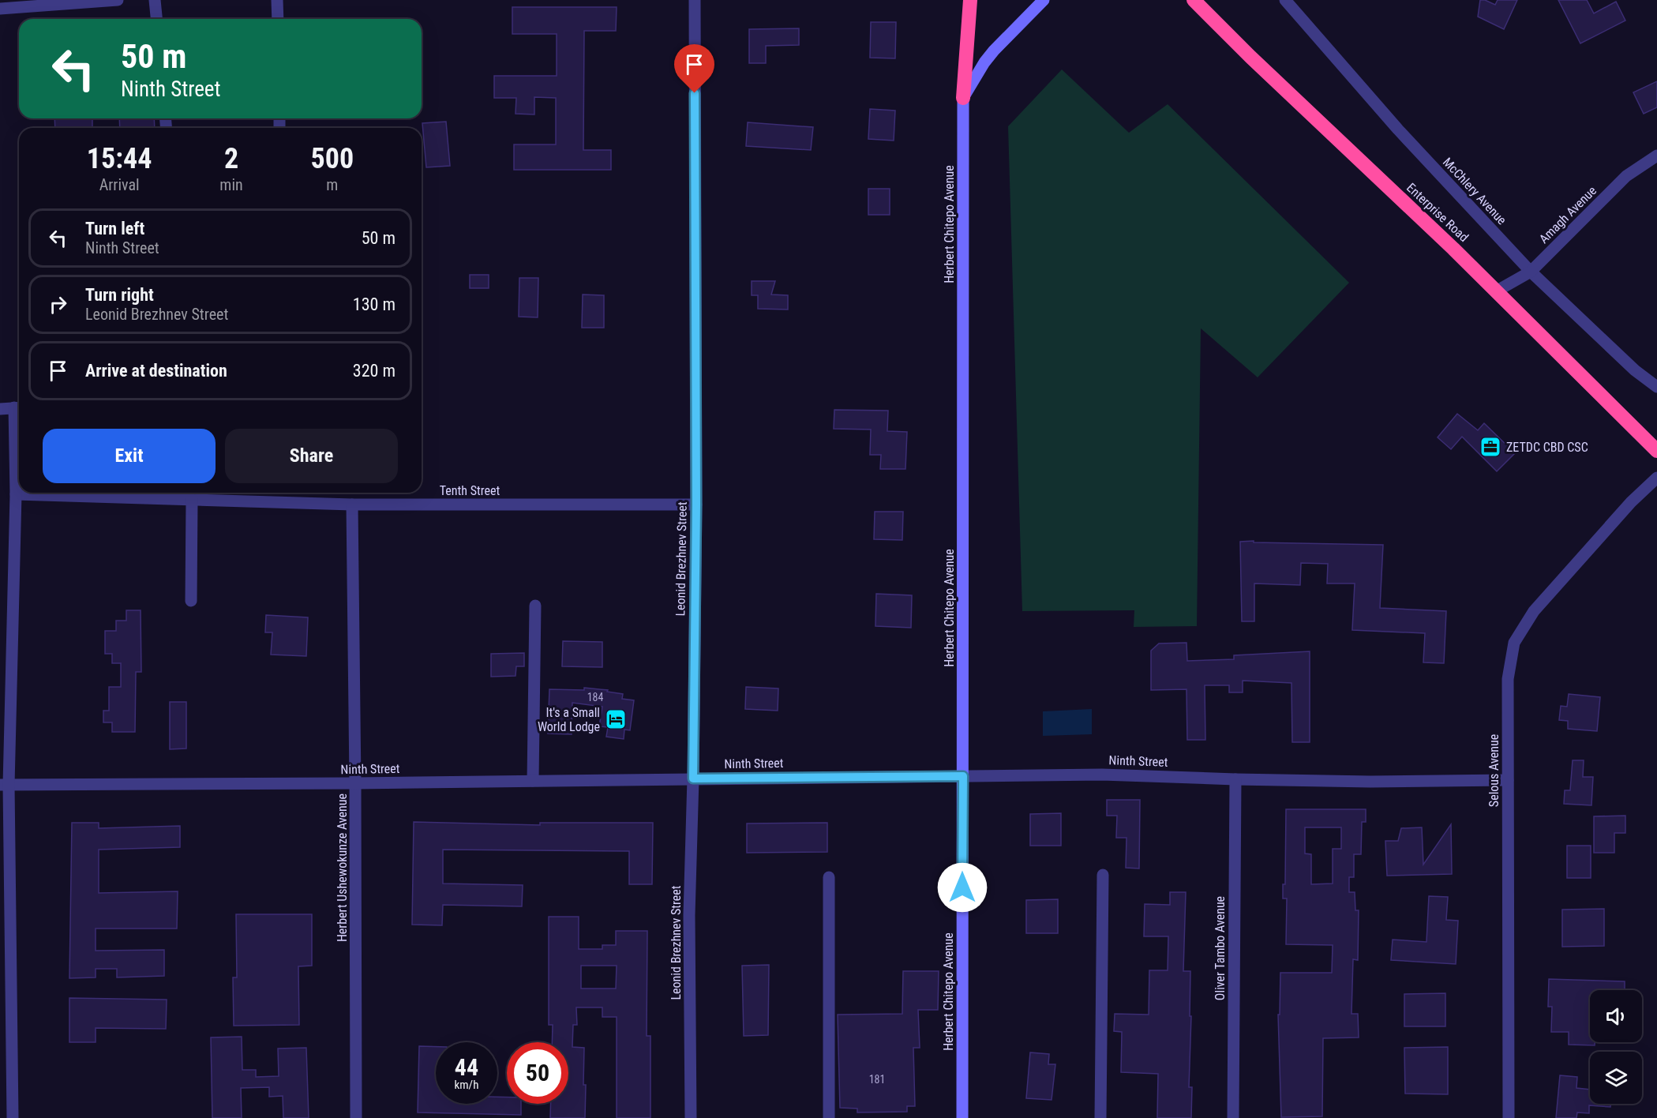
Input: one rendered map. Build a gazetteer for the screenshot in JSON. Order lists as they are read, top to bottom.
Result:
{
  "streets": {
    "highway": ["Enterprise Road"],
    "main road": ["Herbert Chitepo Avenue"],
    "street": [
      "McChlery Avenue",
      "Amagh Avenue",
      "Tenth Street",
      "Leonid Brezhnev Street",
      "Ninth Street",
      "Selous Avenue",
      "Herbert Ushewokunze Avenue",
      "Oliver Tambo Avenue"
    ]
  },
  "crossings": [
    ["McChlery Avenue", "Amagh Avenue"],
    ["Enterprise Road", "Amagh Avenue"],
    ["Herbert Chitepo Avenue", "Ninth Street"],
    ["Tenth Street", "Leonid Brezhnev Street"],
    ["Tenth Street", "Herbert Ushewokunze Avenue"],
    ["Leonid Brezhnev Street", "Ninth Street"],
    ["Ninth Street", "Selous Avenue"],
    ["Ninth Street", "Herbert Ushewokunze Avenue"],
    ["Ninth Street", "Oliver Tambo Avenue"]
  ],
  "places": {
    "office": ["ZETDC CBD CSC"],
    "hotel": ["It's a Small World Lodge"]
  },
  "house_numbers": ["184", "181"],
  "page": {
    "turn": ["50 m", "Ninth Street"],
    "eta": [
      "15:44",
      "Arrival",
      "2",
      "min",
      "500",
      "m"
    ],
    "list": [
      {
        "name": "Turn left",
        "note": "Ninth Street",
        "value": "50 m"
      },
      {
        "name": "Turn right",
        "note": "Leonid Brezhnev Street",
        "value": "130 m"
      },
      {
        "name": "Arrive at destination",
        "value": "320 m"
      }
    ],
    "buttons": ["Exit", "Share"],
    "speed": "44 km/h",
    "limit": "50"
  }
}
